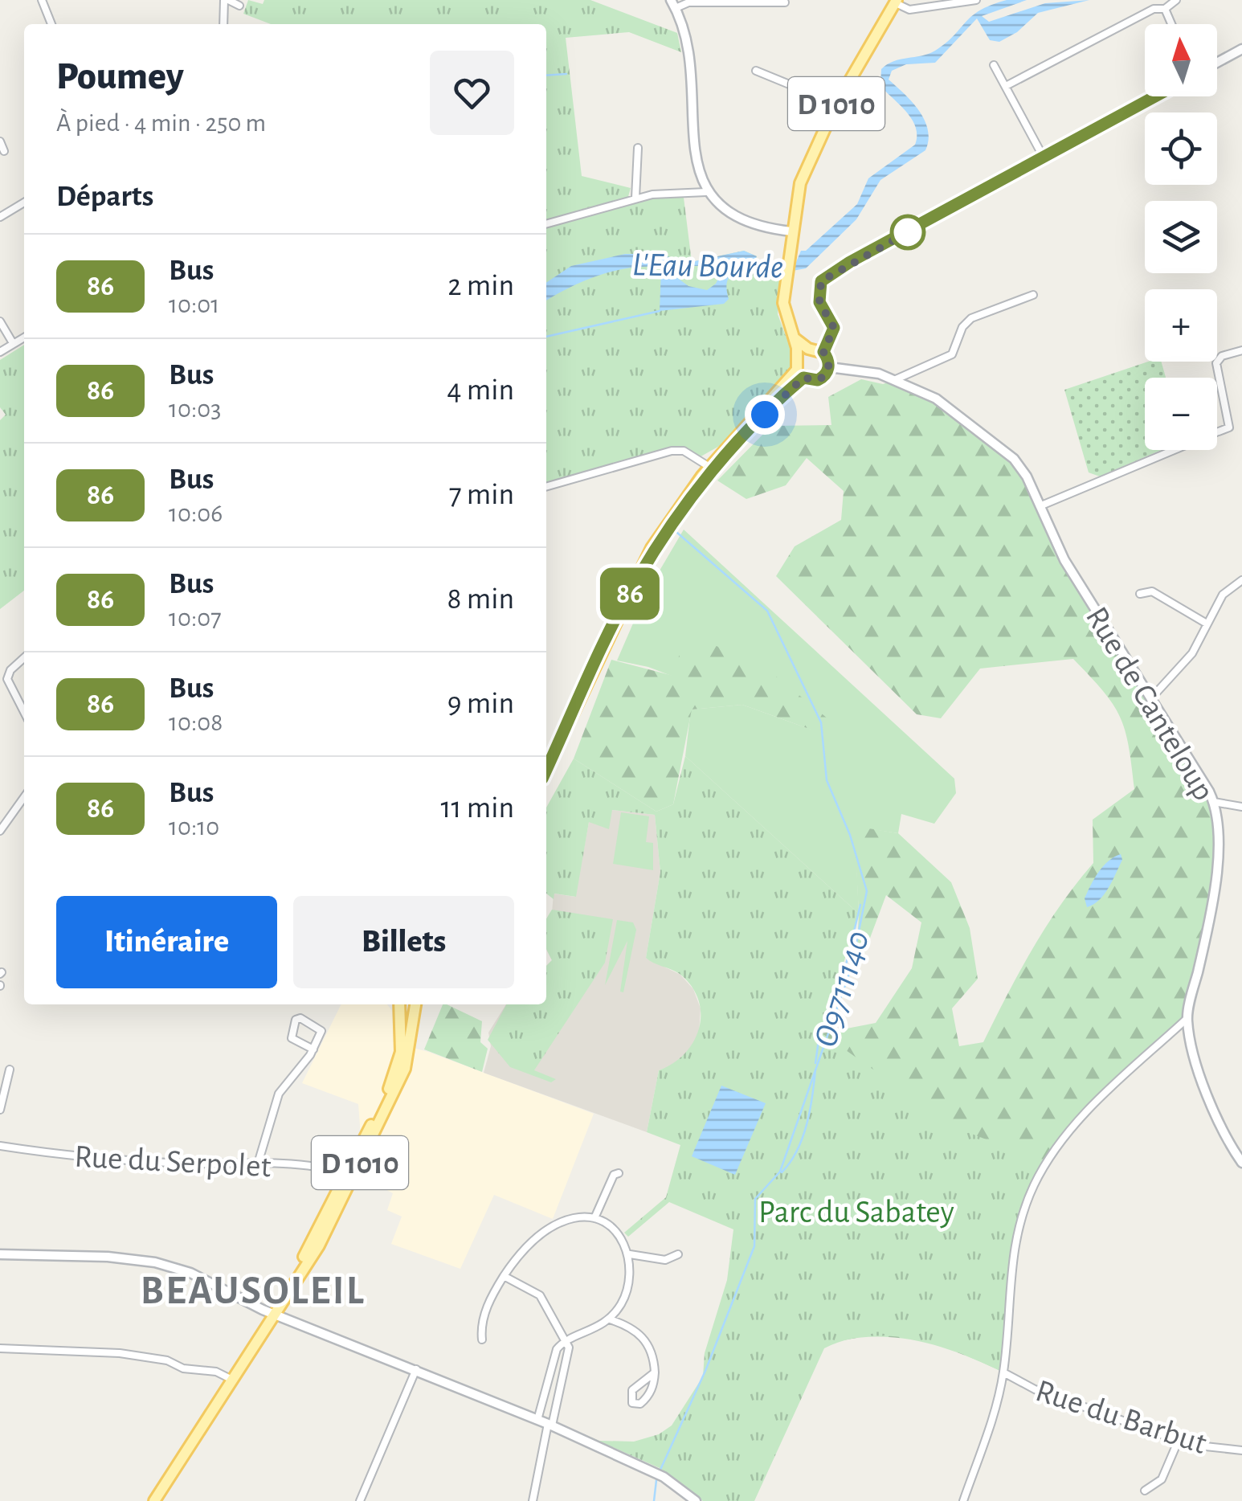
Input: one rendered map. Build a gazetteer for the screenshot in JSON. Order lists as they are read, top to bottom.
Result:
{
  "streets": {
    "main road": ["D 1010"],
    "street": ["Rue de Canteloup", "Rue du Serpolet", "Rue du Barbut"]
  },
  "crossings": [
    ["D 1010", "Rue de Canteloup"],
    ["D 1010", "Rue du Serpolet"]
  ],
  "districts": ["BEAUSOLEIL"],
  "water": ["L'Eau Bourde", "O9711140"],
  "parks": ["Parc du Sabatey"],
  "lines": ["bus line 86"],
  "north": "top",
  "page": {
    "on_map": "86",
    "map_buttons": ["+", "−"],
    "heading": [
      ["Poumey", "À pied · 4 min · 250 m"],
      "Départs"
    ],
    "list": [
      {
        "mark": "86",
        "name": "Bus",
        "note": "10:01",
        "value": "2 min"
      },
      {
        "mark": "86",
        "name": "Bus",
        "note": "10:03",
        "value": "4 min"
      },
      {
        "mark": "86",
        "name": "Bus",
        "note": "10:06",
        "value": "7 min"
      },
      {
        "mark": "86",
        "name": "Bus",
        "note": "10:07",
        "value": "8 min"
      },
      {
        "mark": "86",
        "name": "Bus",
        "note": "10:08",
        "value": "9 min"
      },
      {
        "mark": "86",
        "name": "Bus",
        "note": "10:10",
        "value": "11 min"
      }
    ],
    "buttons": ["Itinéraire", "Billets"]
  }
}
